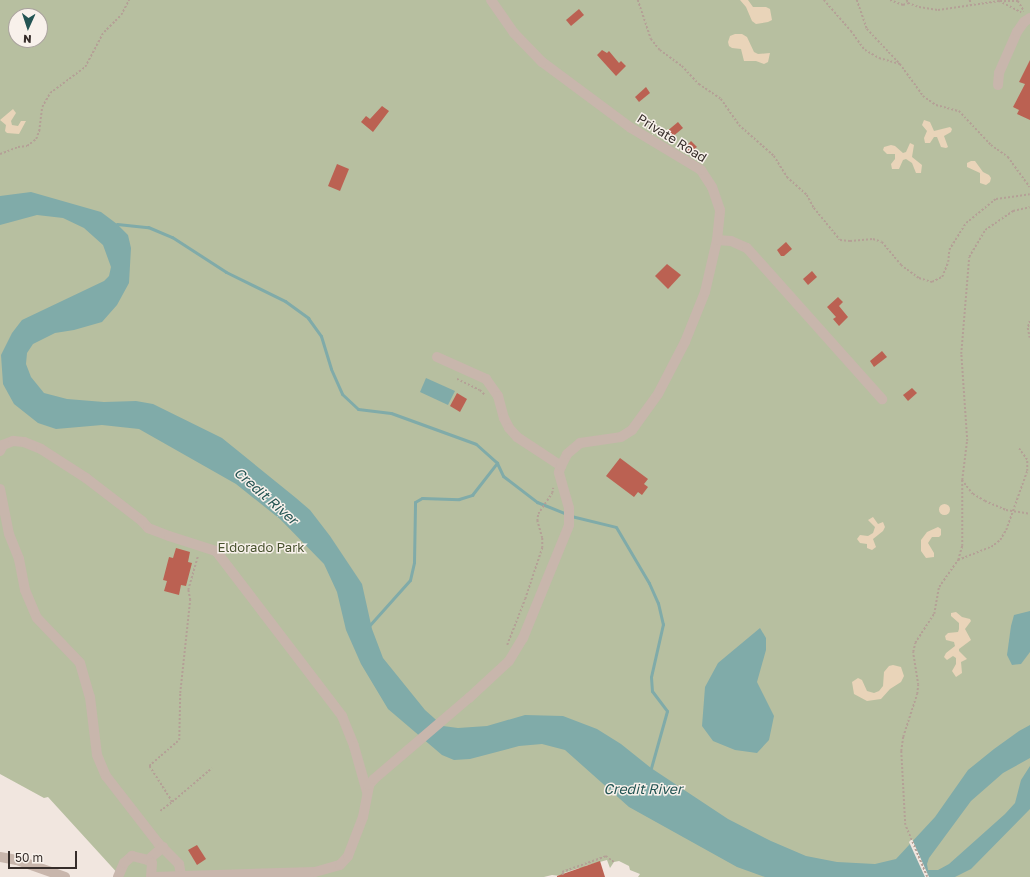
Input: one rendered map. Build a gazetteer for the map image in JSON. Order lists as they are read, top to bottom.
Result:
{
  "streets": {
    "street": ["Private Road"]
  },
  "water": ["Credit River"],
  "parks": ["Eldorado Park"],
  "scale_bar": "50 m",
  "north": "bottom"
}
